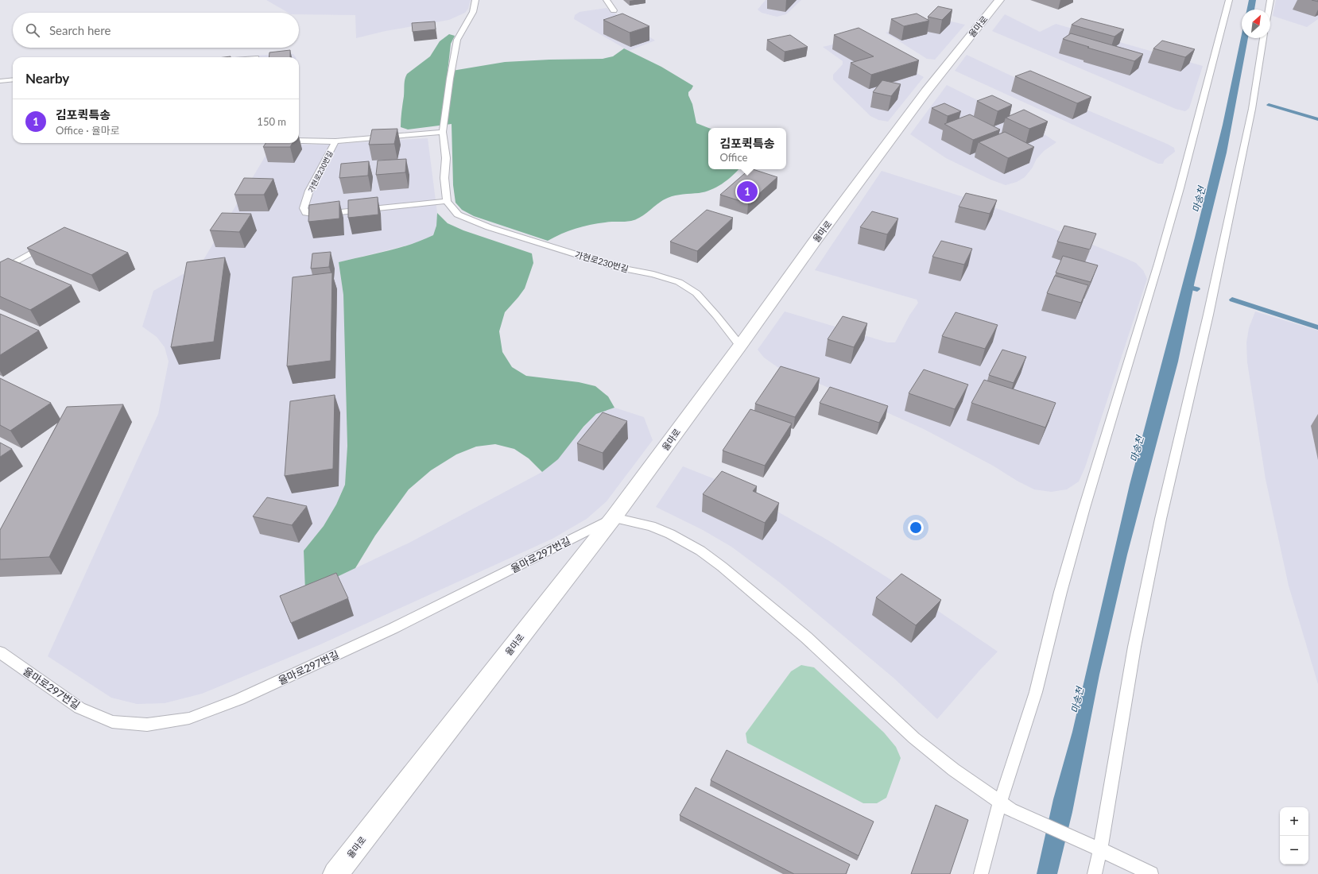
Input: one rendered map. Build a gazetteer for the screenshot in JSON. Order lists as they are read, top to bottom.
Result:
{
  "streets": {
    "street": ["율마로"],
    "lane": ["가현로230번길", "율마로297번길"]
  },
  "crossings": [
    ["율마로", "가현로230번길"],
    ["율마로", "율마로297번길"]
  ],
  "water": ["마송천"],
  "north": "top right",
  "page": {
    "search": "Search here",
    "heading": "Nearby",
    "list": [
      {
        "mark": "1",
        "name": "김포퀵특송",
        "note": "Office · 율마로",
        "value": "150 m"
      }
    ],
    "popup": ["김포퀵특송", "Office"],
    "pins": "1",
    "map_buttons": ["+", "−"]
  }
}
